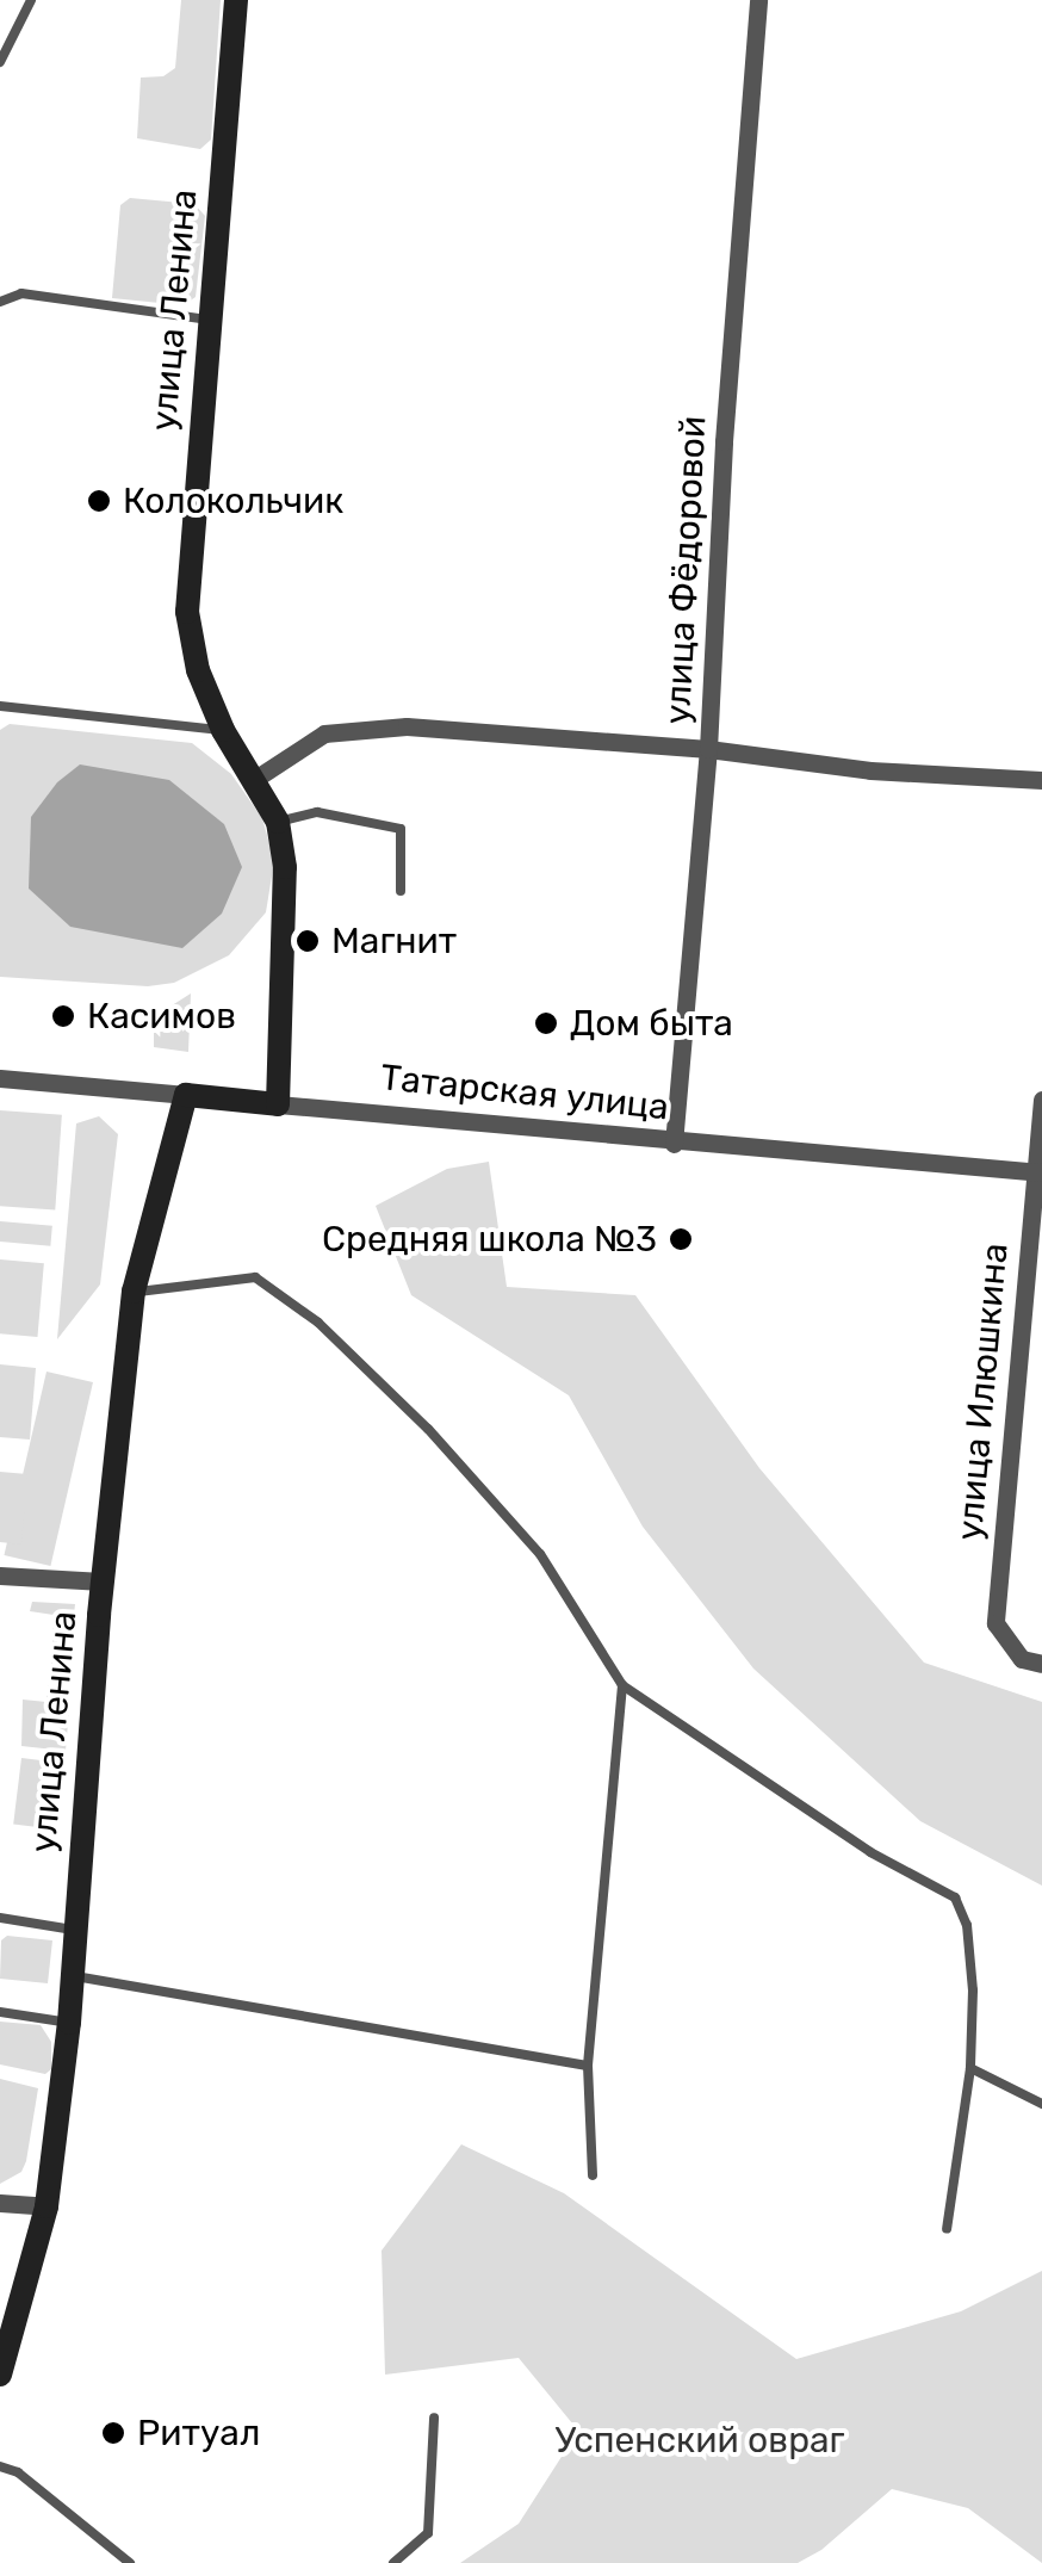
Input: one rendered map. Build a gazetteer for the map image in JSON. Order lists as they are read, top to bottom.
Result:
{
  "streets": {
    "street": [
      "улица Ленина",
      "улица Фёдоровой",
      "Татарская улица",
      "улица Илюшкина"
    ]
  },
  "crossings": [
    ["улица Ленина", "Татарская улица"],
    ["улица Фёдоровой", "Татарская улица"],
    ["Татарская улица", "улица Илюшкина"]
  ],
  "parks": ["Успенский овраг"],
  "places": [
    "Колокольчик",
    "Магнит",
    "Касимов",
    "Дом быта",
    "Средняя школа №3",
    "Ритуал"
  ]
}
